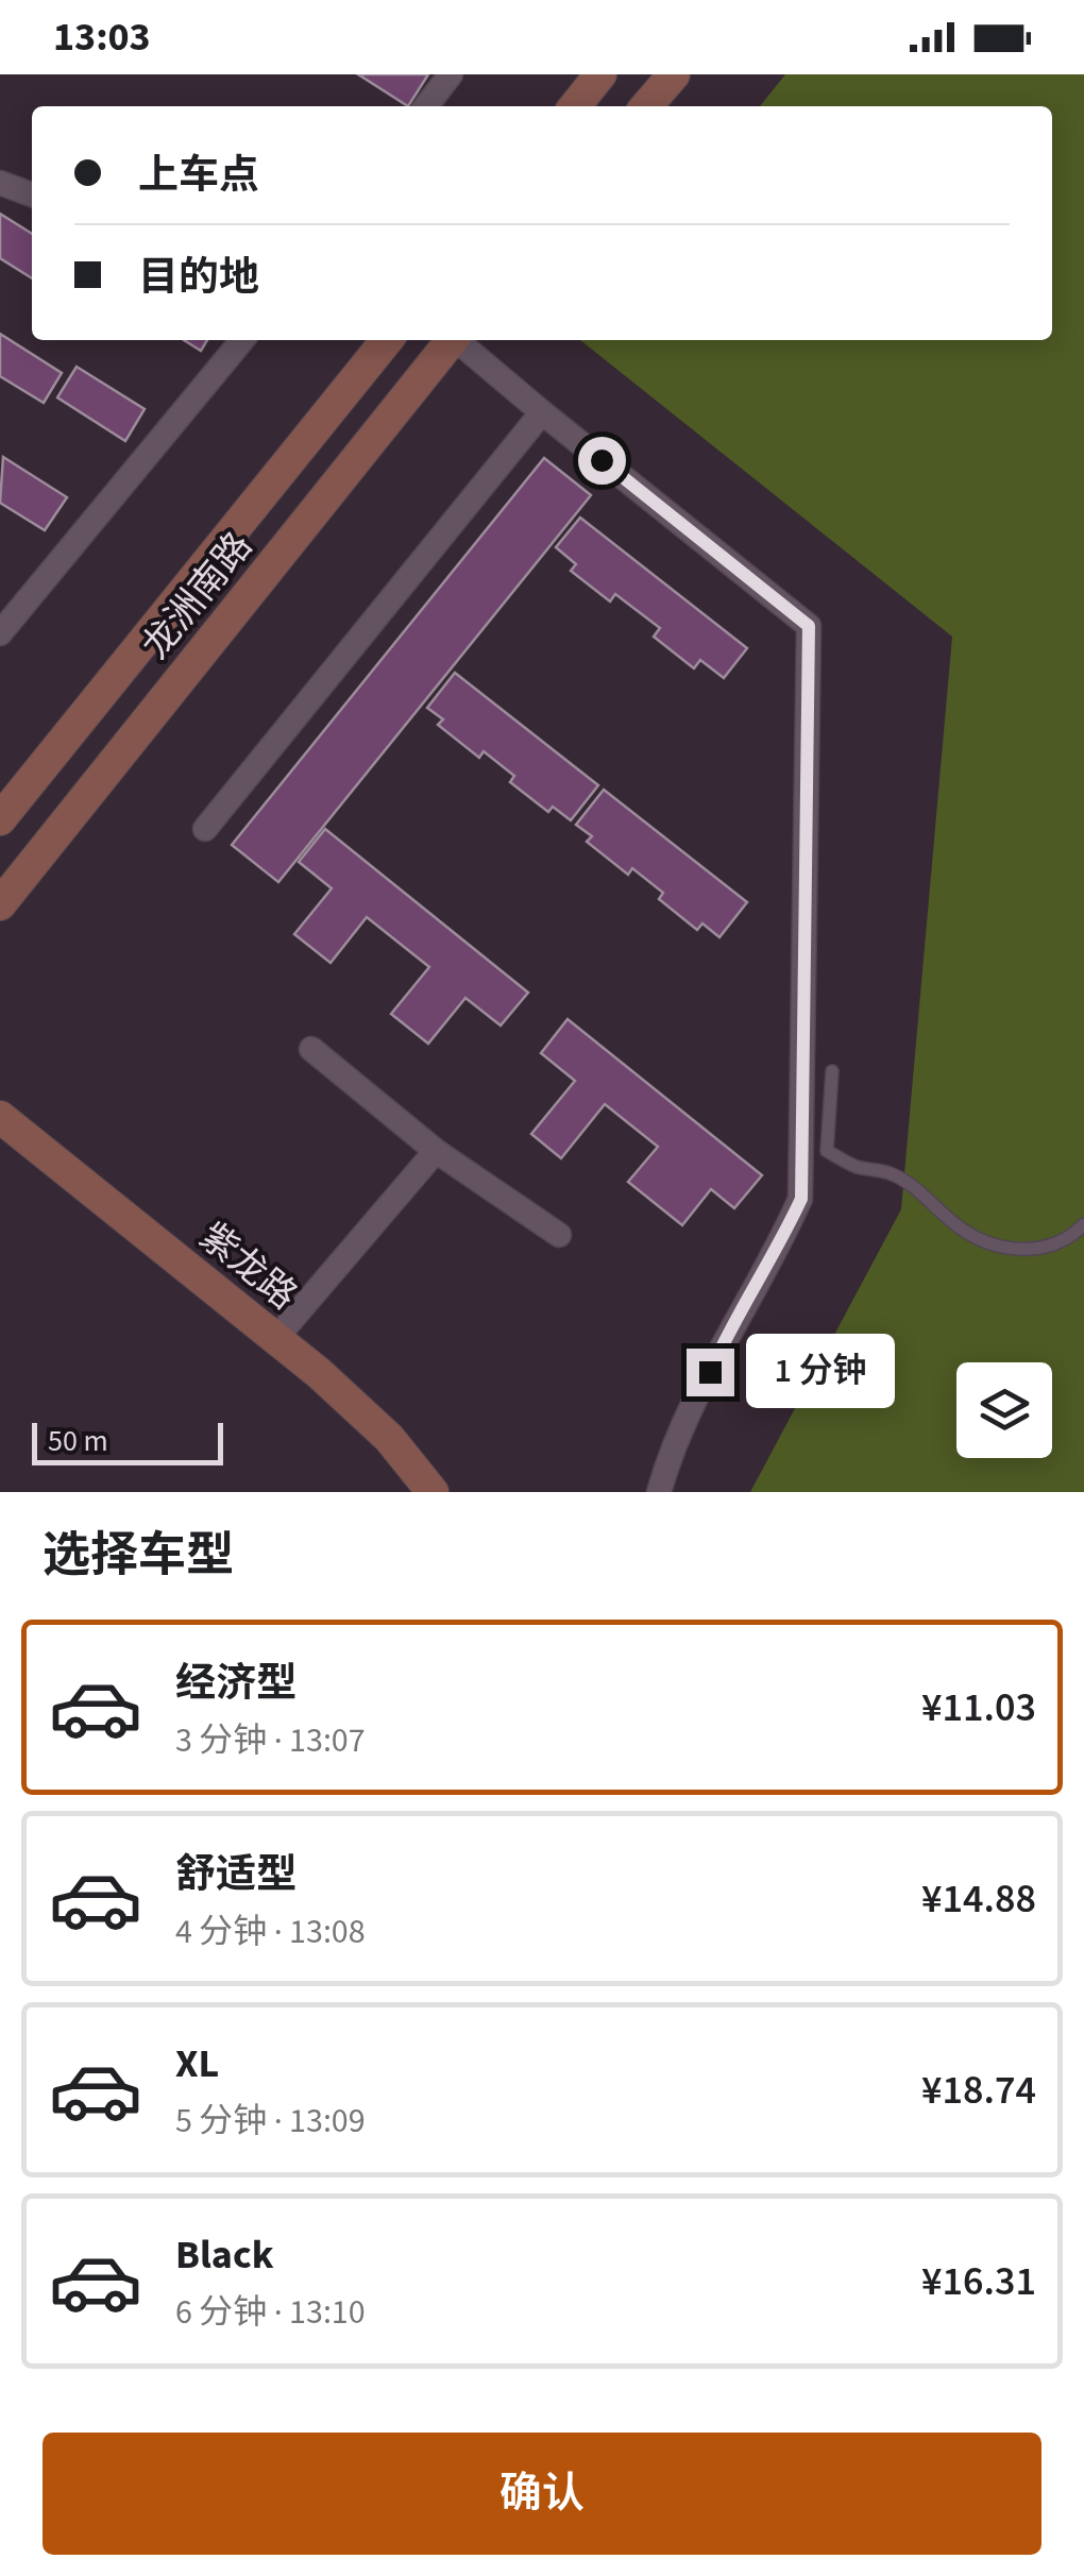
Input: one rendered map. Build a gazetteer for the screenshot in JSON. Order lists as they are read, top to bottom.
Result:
{
  "streets": {
    "main road": ["龙洲南路", "紫龙路"]
  },
  "scale_bar": "50 m",
  "page": {
    "status": "13:03",
    "banner": ["上车点", "目的地"],
    "bubble": "1 分钟",
    "scale": "50 m",
    "heading": "选择车型",
    "list": [
      {
        "name": "经济型",
        "note": "3 分钟 · 13:07",
        "value": "¥11.03"
      },
      {
        "name": "舒适型",
        "note": "4 分钟 · 13:08",
        "value": "¥14.88"
      },
      {
        "name": "XL",
        "note": "5 分钟 · 13:09",
        "value": "¥18.74"
      },
      {
        "name": "Black",
        "note": "6 分钟 · 13:10",
        "value": "¥16.31"
      }
    ],
    "buttons": "确认"
  }
}
